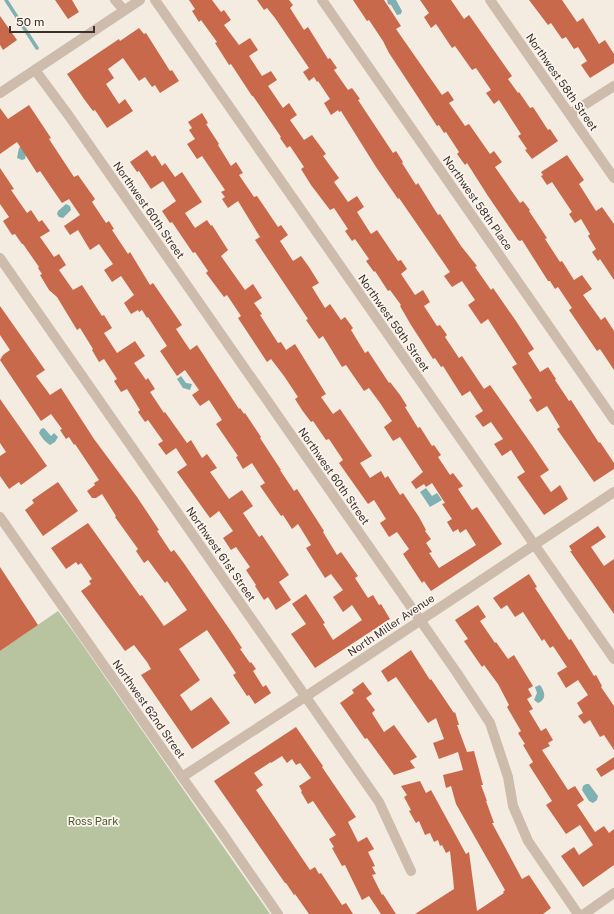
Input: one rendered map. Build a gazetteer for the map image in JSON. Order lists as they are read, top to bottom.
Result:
{
  "streets": {
    "street": [
      "Northwest 58th Street",
      "Northwest 58th Place",
      "Northwest 60th Street",
      "Northwest 59th Street",
      "Northwest 61st Street",
      "North Miller Avenue",
      "Northwest 62nd Street"
    ]
  },
  "crossings": [
    ["Northwest 60th Street", "North Miller Avenue"],
    ["Northwest 59th Street", "North Miller Avenue"],
    ["Northwest 61st Street", "North Miller Avenue"],
    ["North Miller Avenue", "Northwest 62nd Street"]
  ],
  "parks": ["Ross Park"],
  "scale_bar": "50 m"
}
